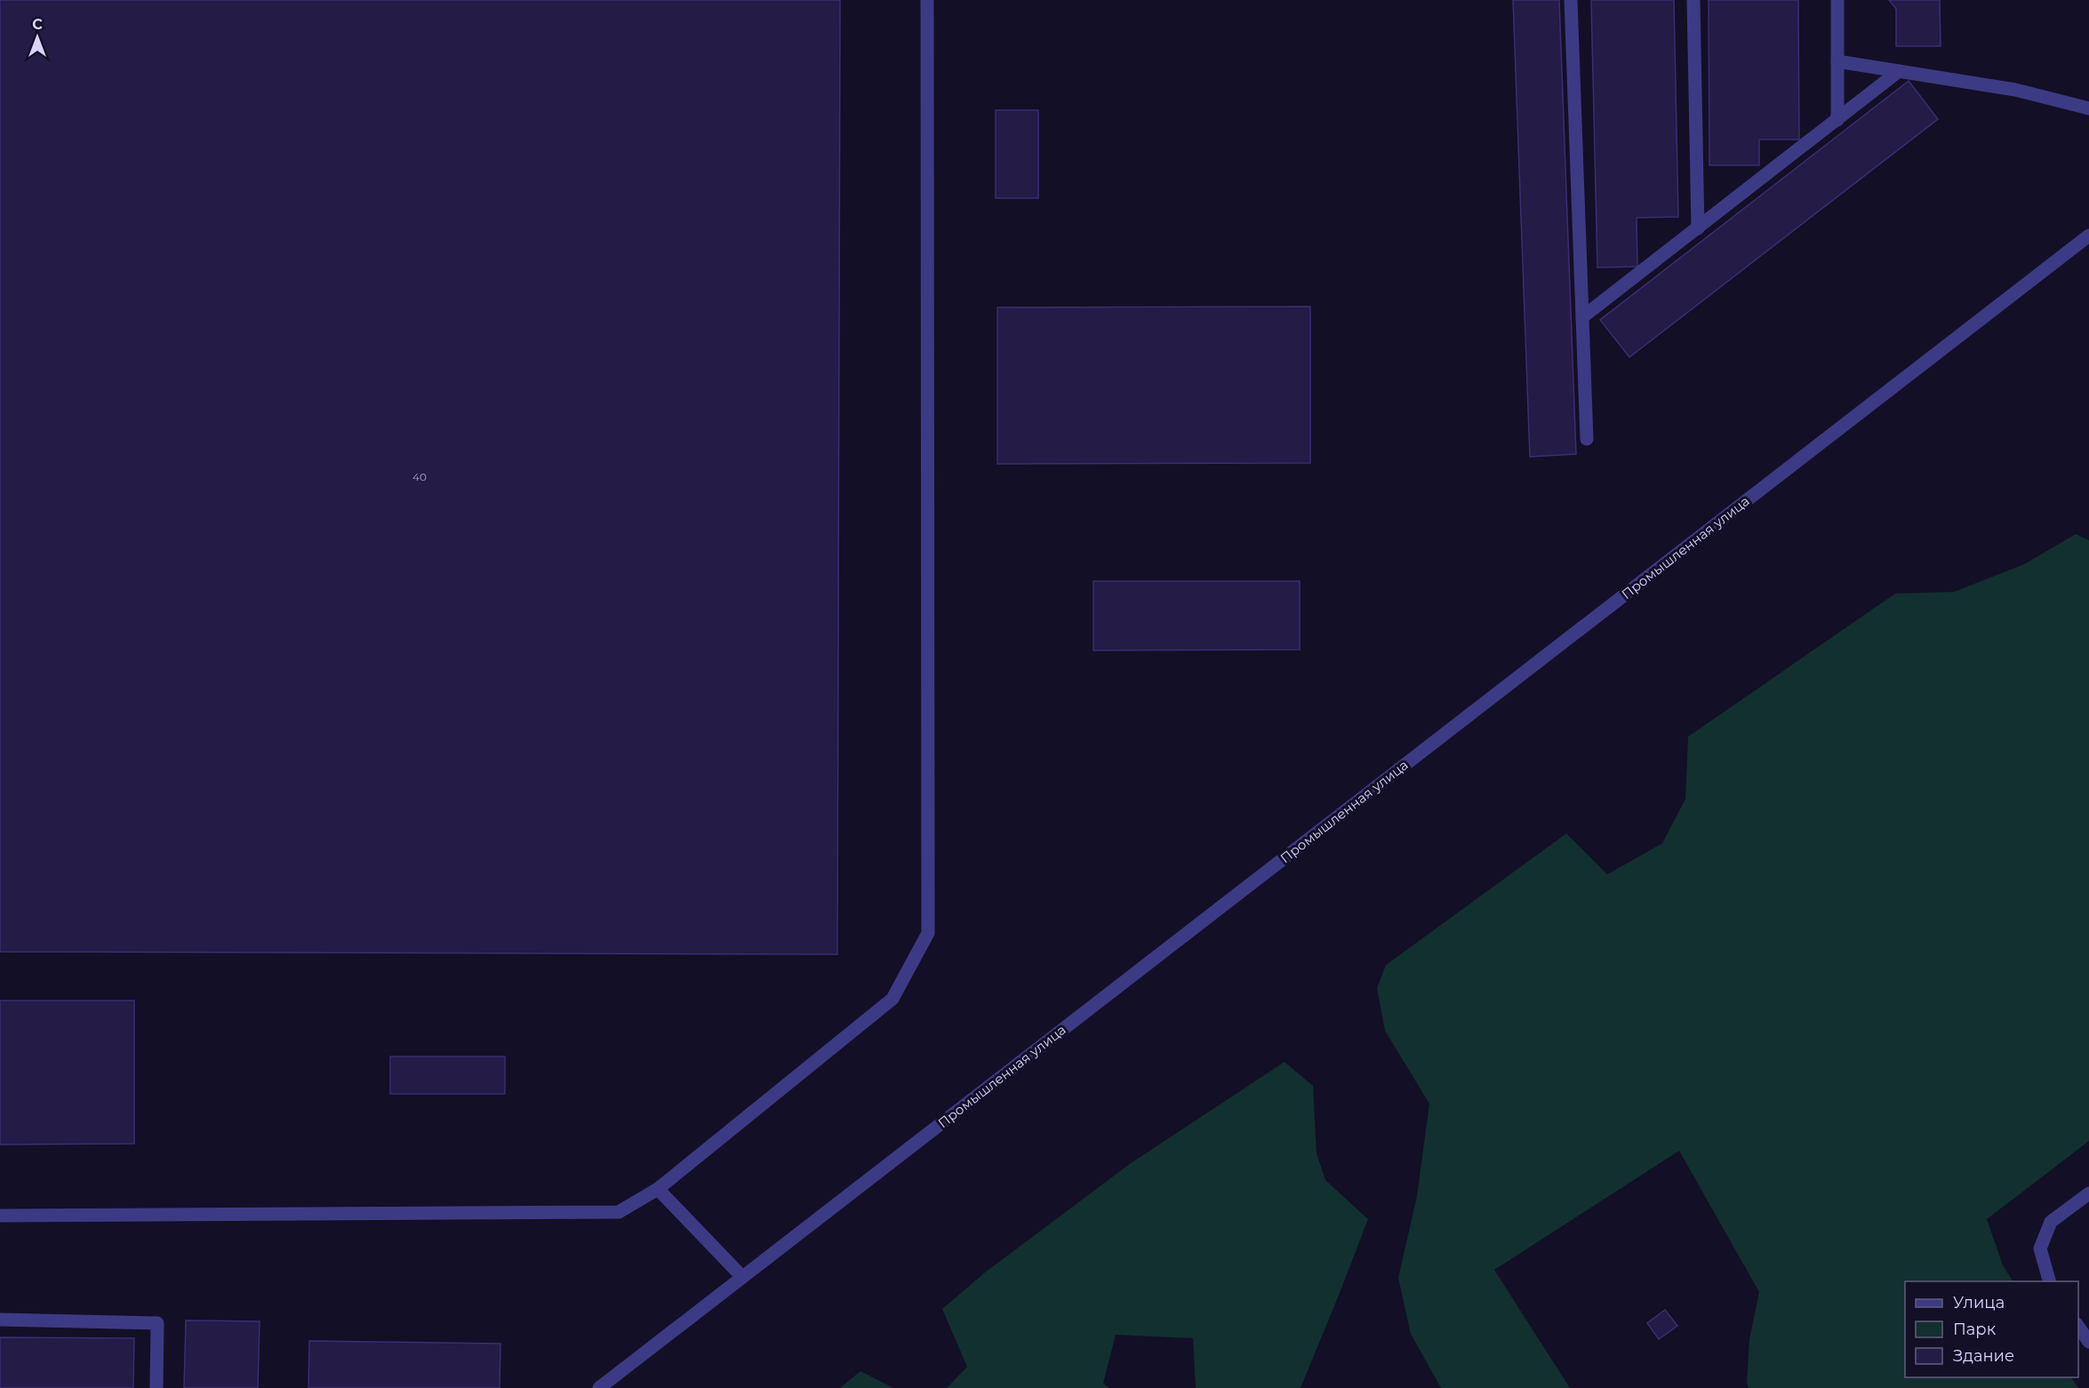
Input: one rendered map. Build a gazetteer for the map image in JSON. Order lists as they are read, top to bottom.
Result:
{
  "streets": {
    "street": ["Промышленная улица"]
  },
  "house_numbers": ["40"],
  "legend": ["Улица", "Парк", "Здание"],
  "north": "top"
}
